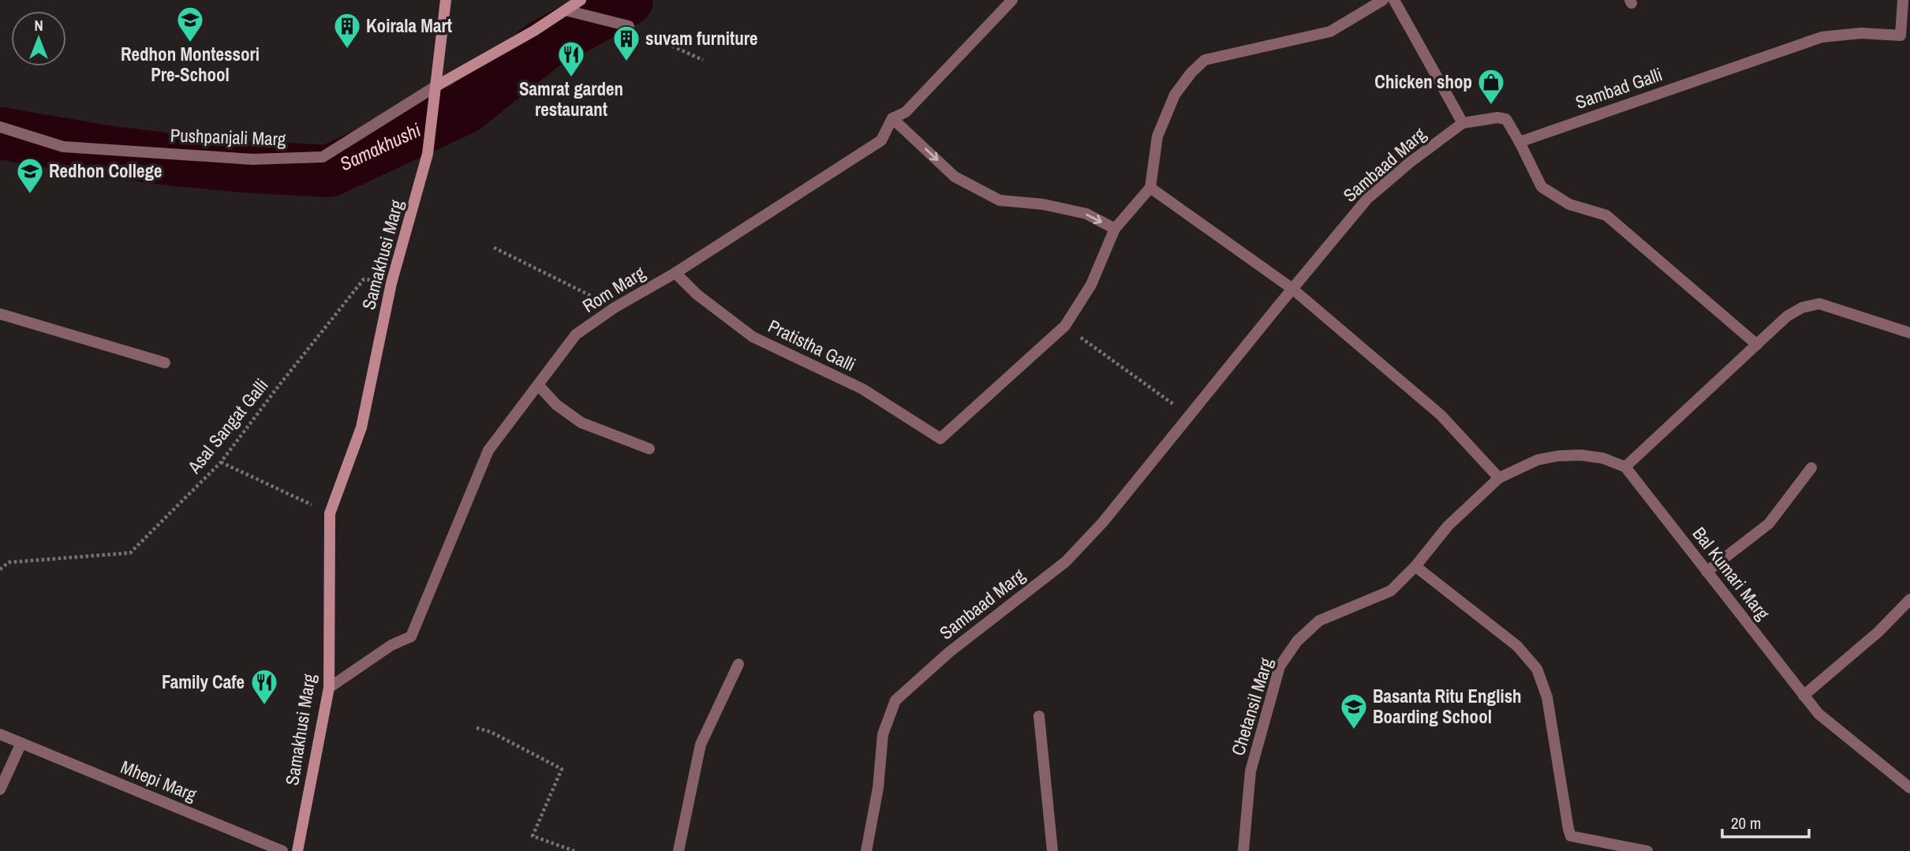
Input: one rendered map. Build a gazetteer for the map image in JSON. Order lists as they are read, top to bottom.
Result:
{
  "streets": {
    "main road": ["Samakhusi Marg"],
    "street": [
      "Sambad Galli",
      "Pushpanjali Marg",
      "Sambaad Marg",
      "Rom Marg",
      "Pratistha Galli",
      "Bal Kumari Marg",
      "Chetansil Marg",
      "Mhepi Marg"
    ],
    "path": ["Asal Sangat Galli"]
  },
  "crossings": [
    ["Pushpanjali Marg", "Samakhusi Marg"],
    ["Samakhusi Marg", "Rom Marg"],
    ["Samakhusi Marg", "Asal Sangat Galli"],
    ["Rom Marg", "Pratistha Galli"]
  ],
  "water": ["Samakhushi"],
  "places": {
    "school or university": ["Redhon Montessori Pre-School", "Redhon College", "Basanta Ritu English Boarding School"],
    "building": ["Koirala Mart", "suvam furniture"],
    "restaurant": ["Samrat garden restaurant", "Family Cafe"],
    "shop": ["Chicken shop"]
  },
  "scale_bar": "20 m",
  "north": "top"
}
